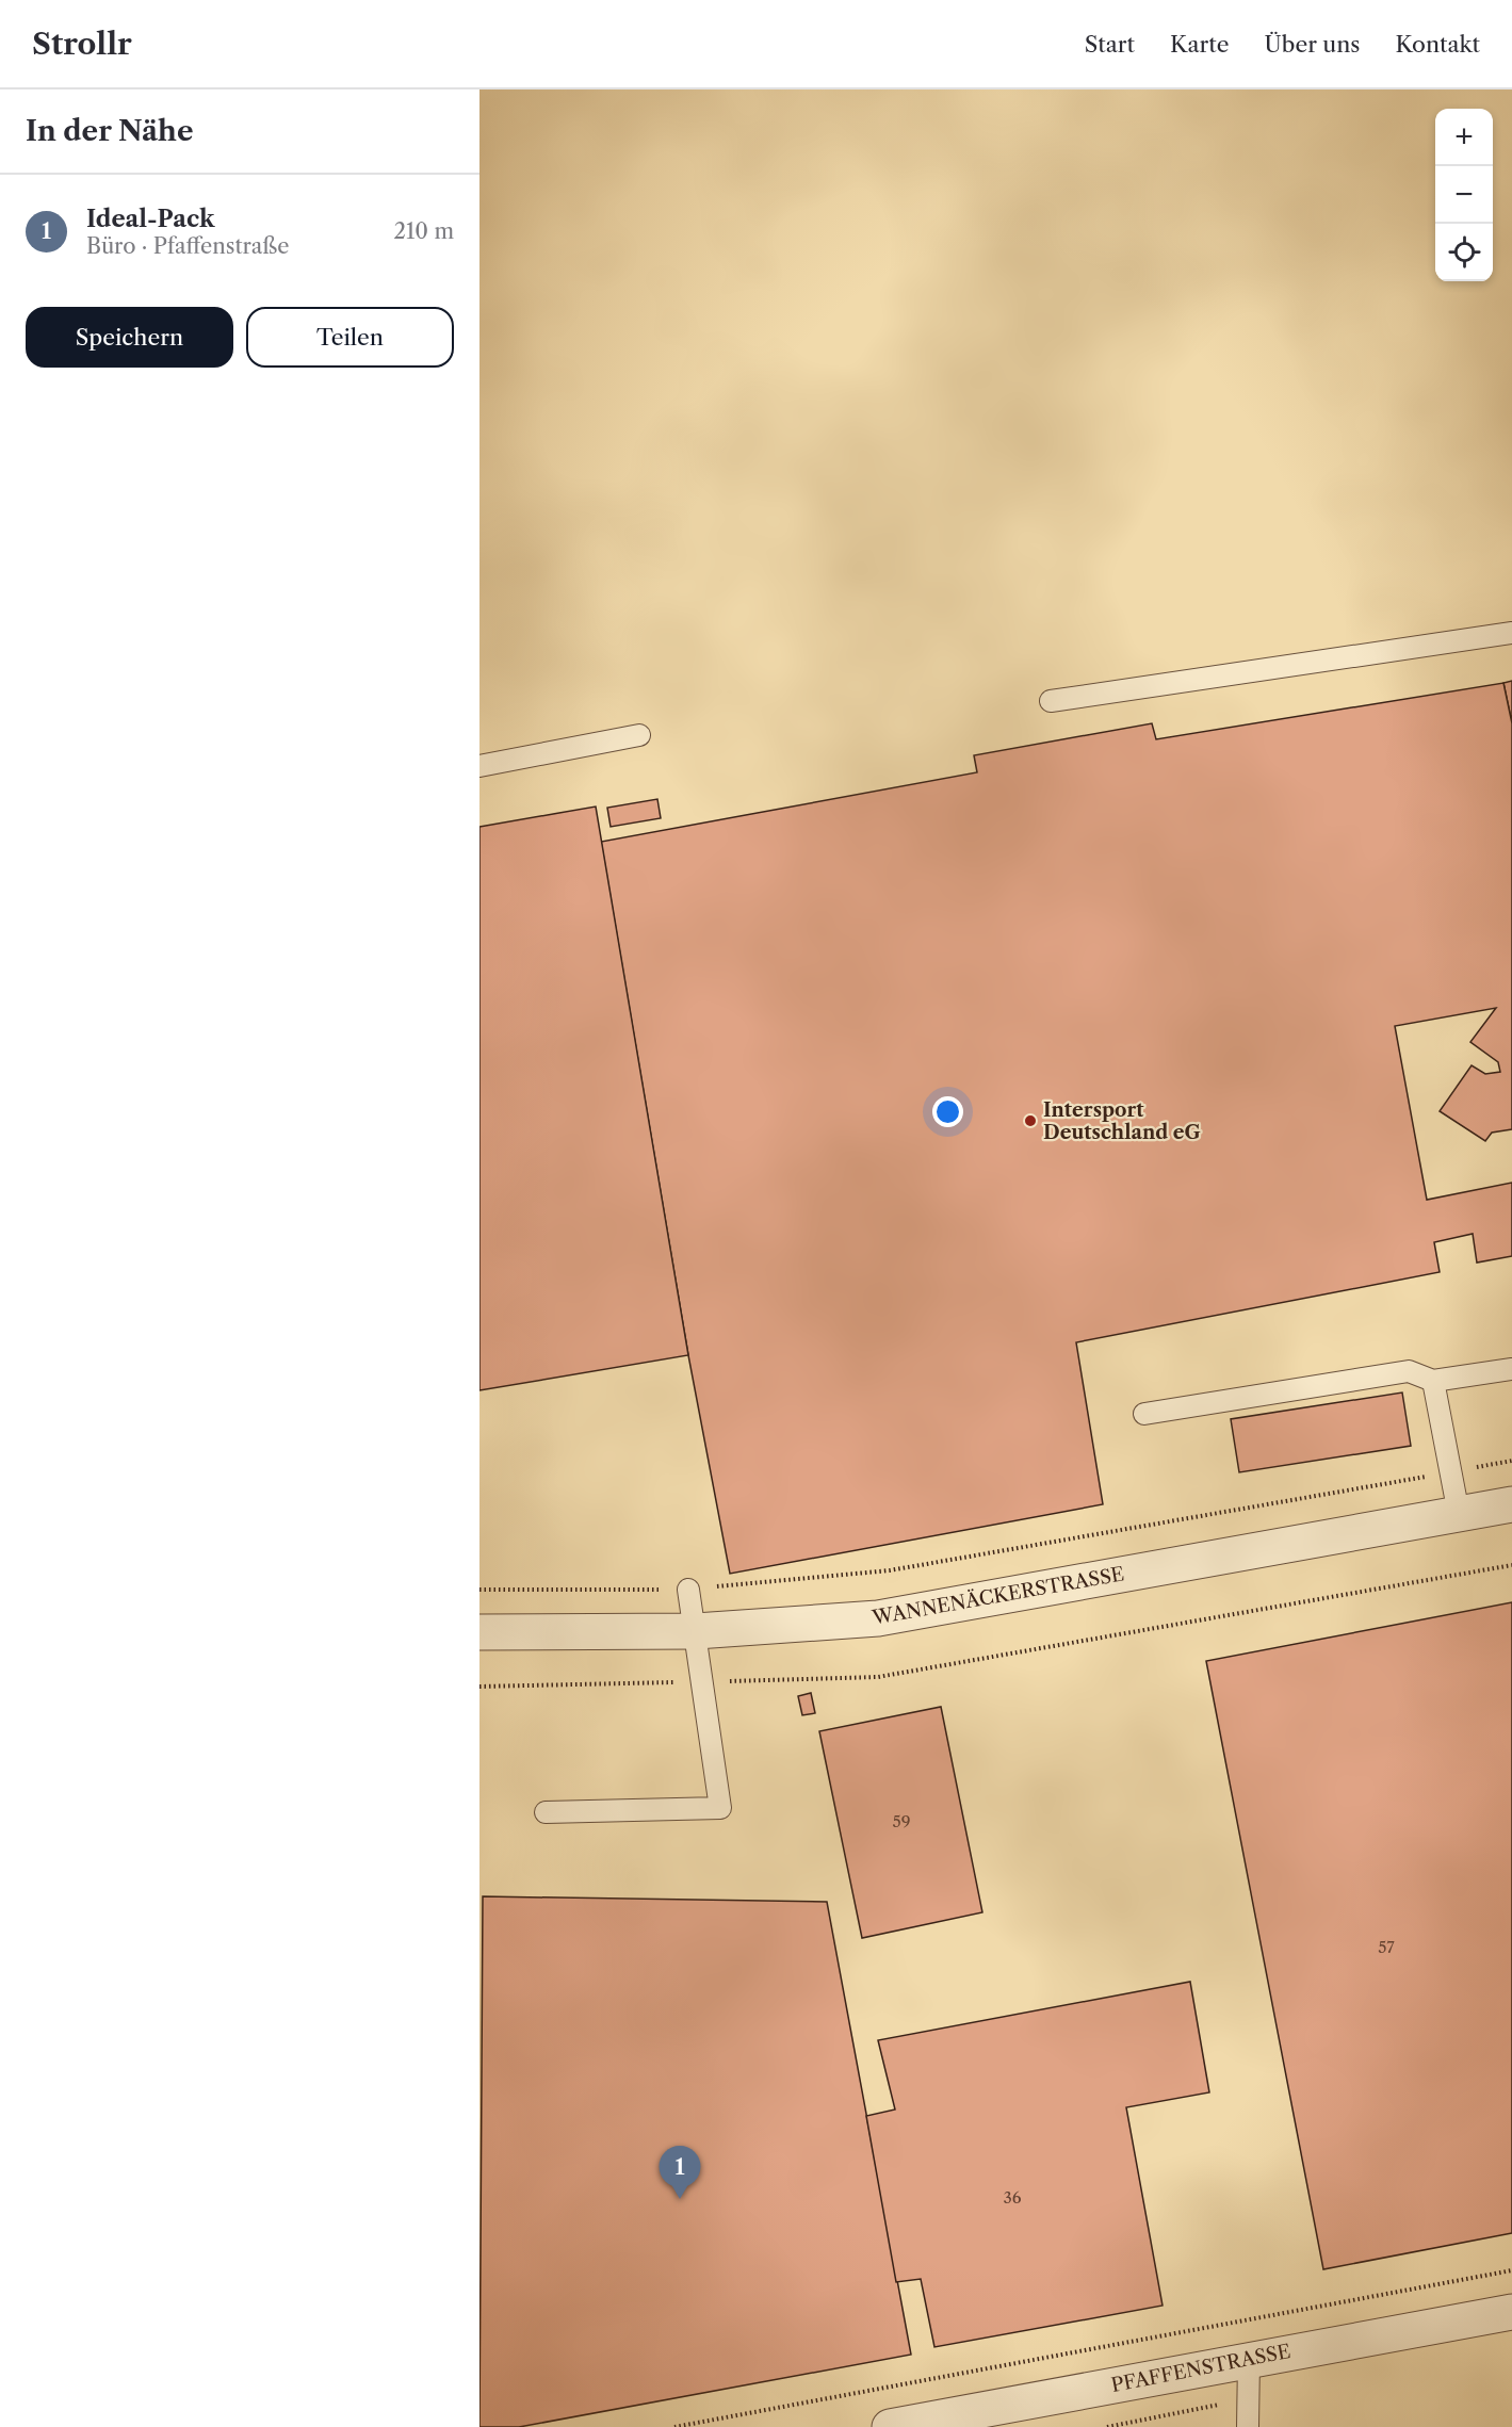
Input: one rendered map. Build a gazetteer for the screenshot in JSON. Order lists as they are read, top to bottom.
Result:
{
  "streets": {
    "street": ["WANNENÄCKERSTRASSE", "PFAFFENSTRASSE"]
  },
  "places": ["Intersport Deutschland eG"],
  "house_numbers": ["59", "57", "36"],
  "page": {
    "header": "Strollr",
    "nav": [
      "Start",
      "Karte",
      "Über uns",
      "Kontakt"
    ],
    "heading": "In der Nähe",
    "map_buttons": ["+", "−"],
    "list": [
      {
        "mark": "1",
        "name": "Ideal-Pack",
        "note": "Büro · Pfaffenstraße",
        "value": "210 m"
      }
    ],
    "buttons": ["Speichern", "Teilen"],
    "pins": "1"
  }
}
